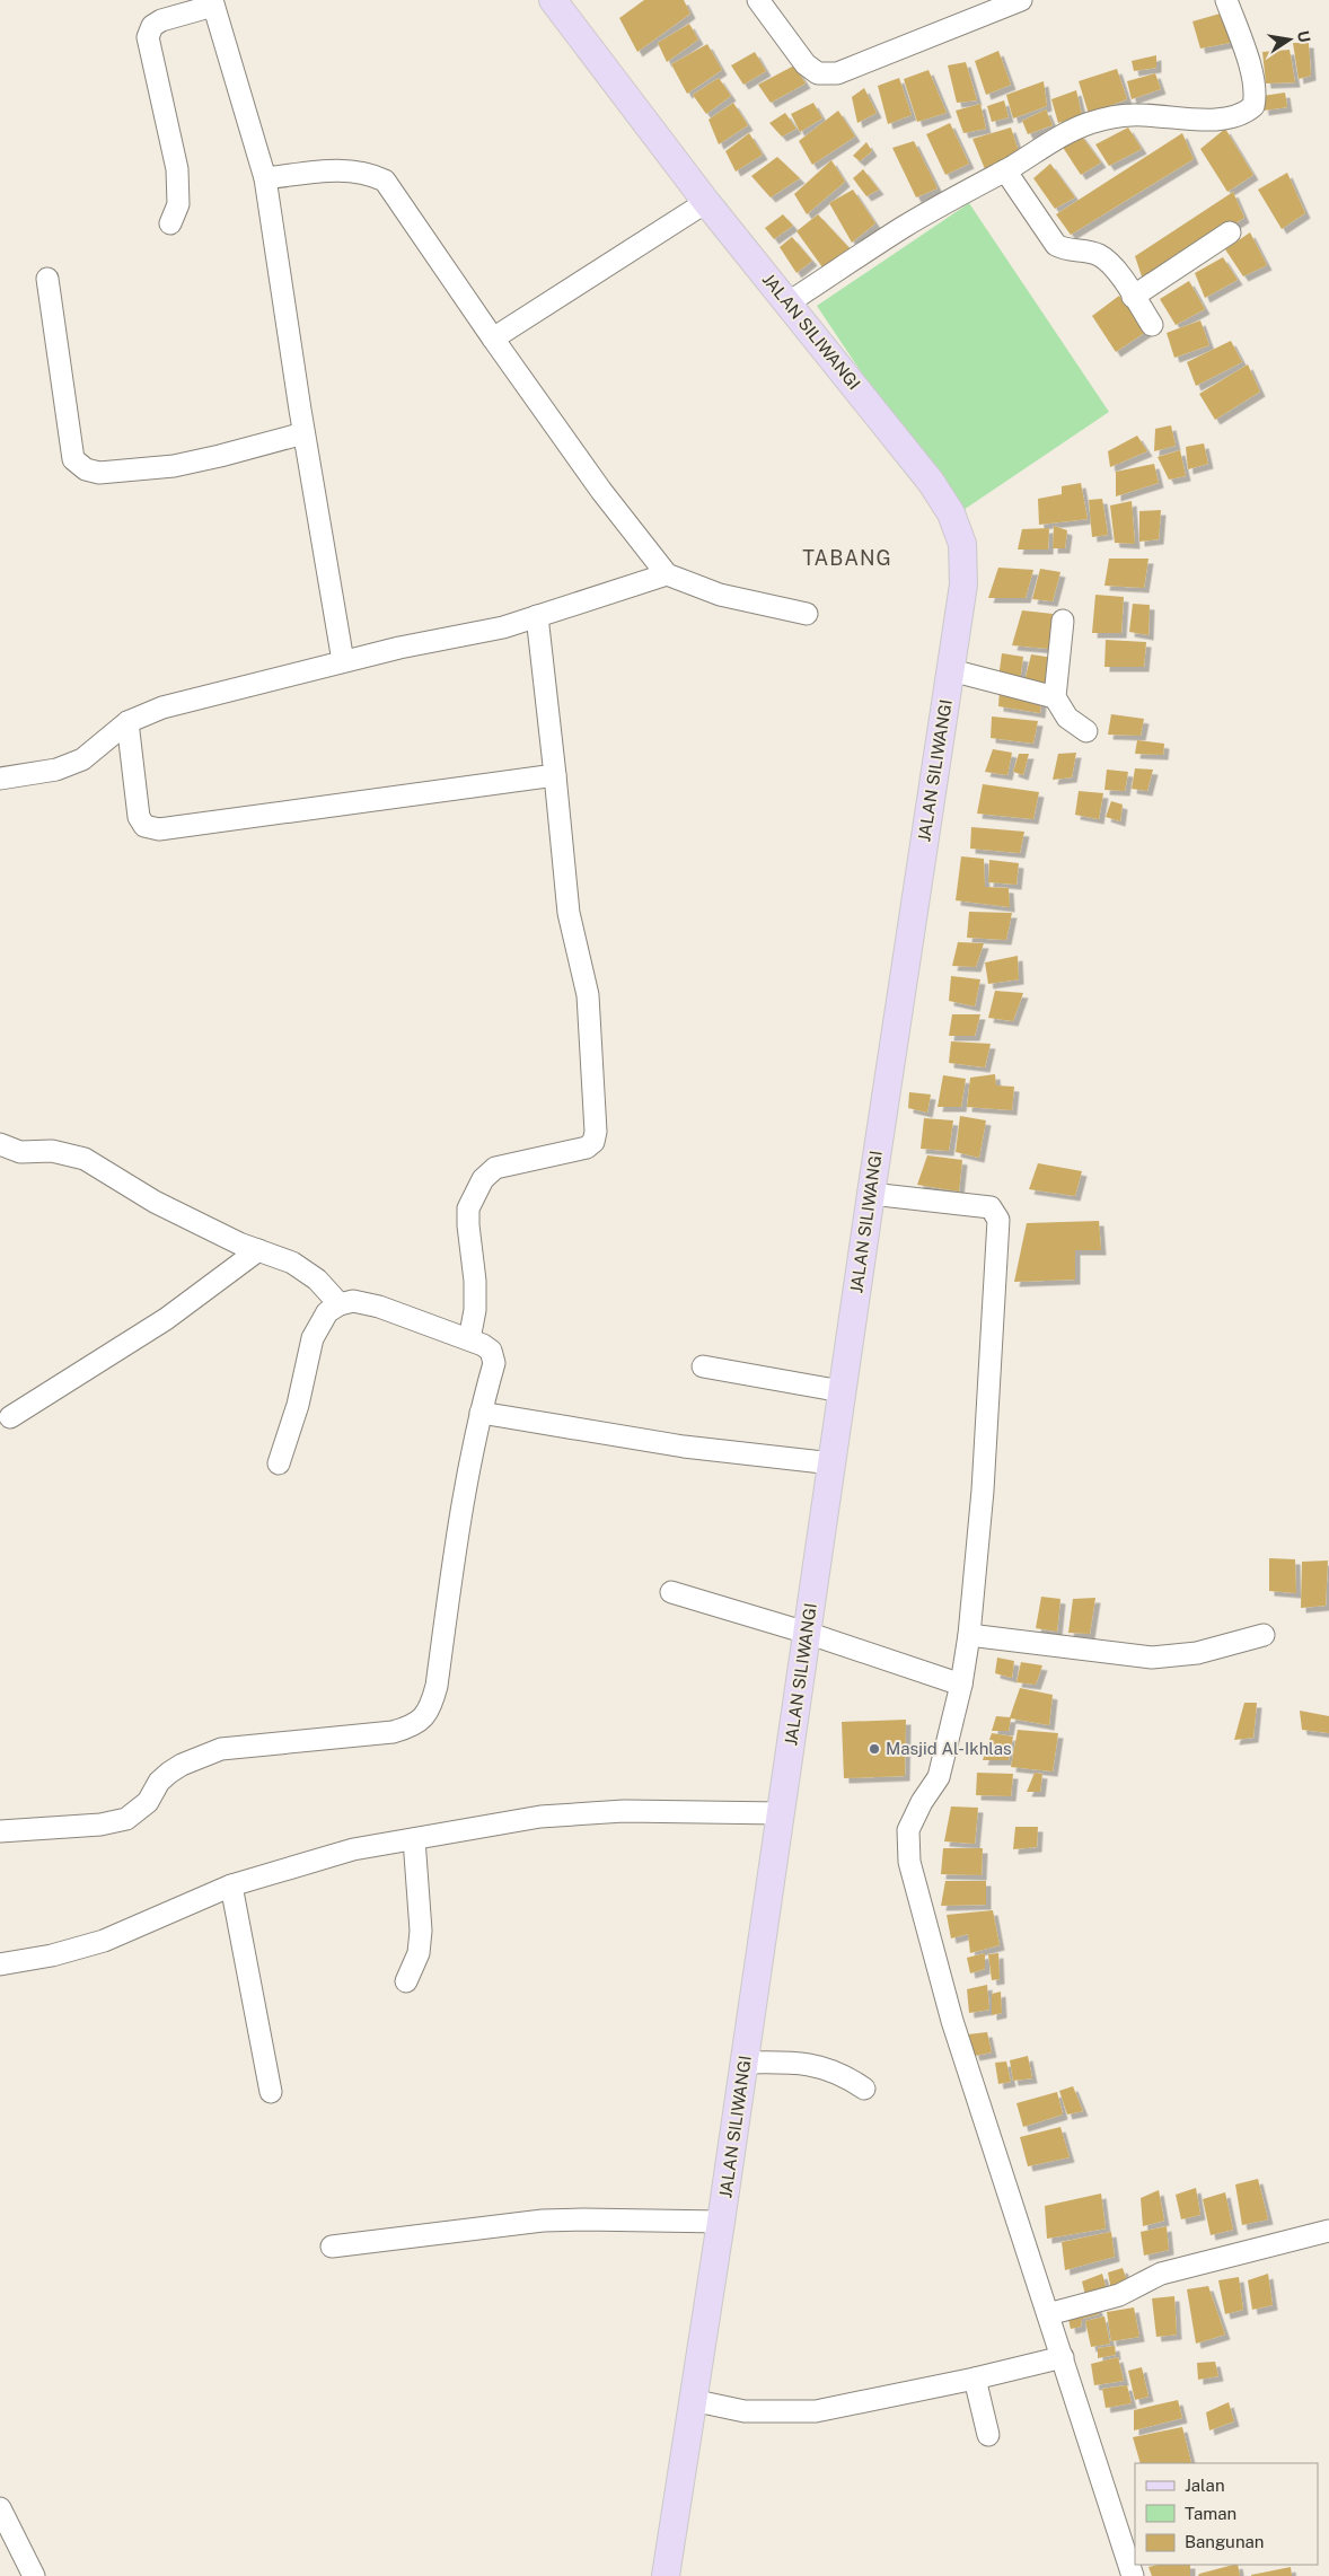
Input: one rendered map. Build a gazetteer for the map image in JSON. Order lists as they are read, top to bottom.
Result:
{
  "streets": {
    "main road": ["JALAN SILIWANGI"]
  },
  "districts": ["TABANG"],
  "places": ["Masjid Al-Ikhlas"],
  "legend": ["Jalan", "Taman", "Bangunan"],
  "north": "right"
}
